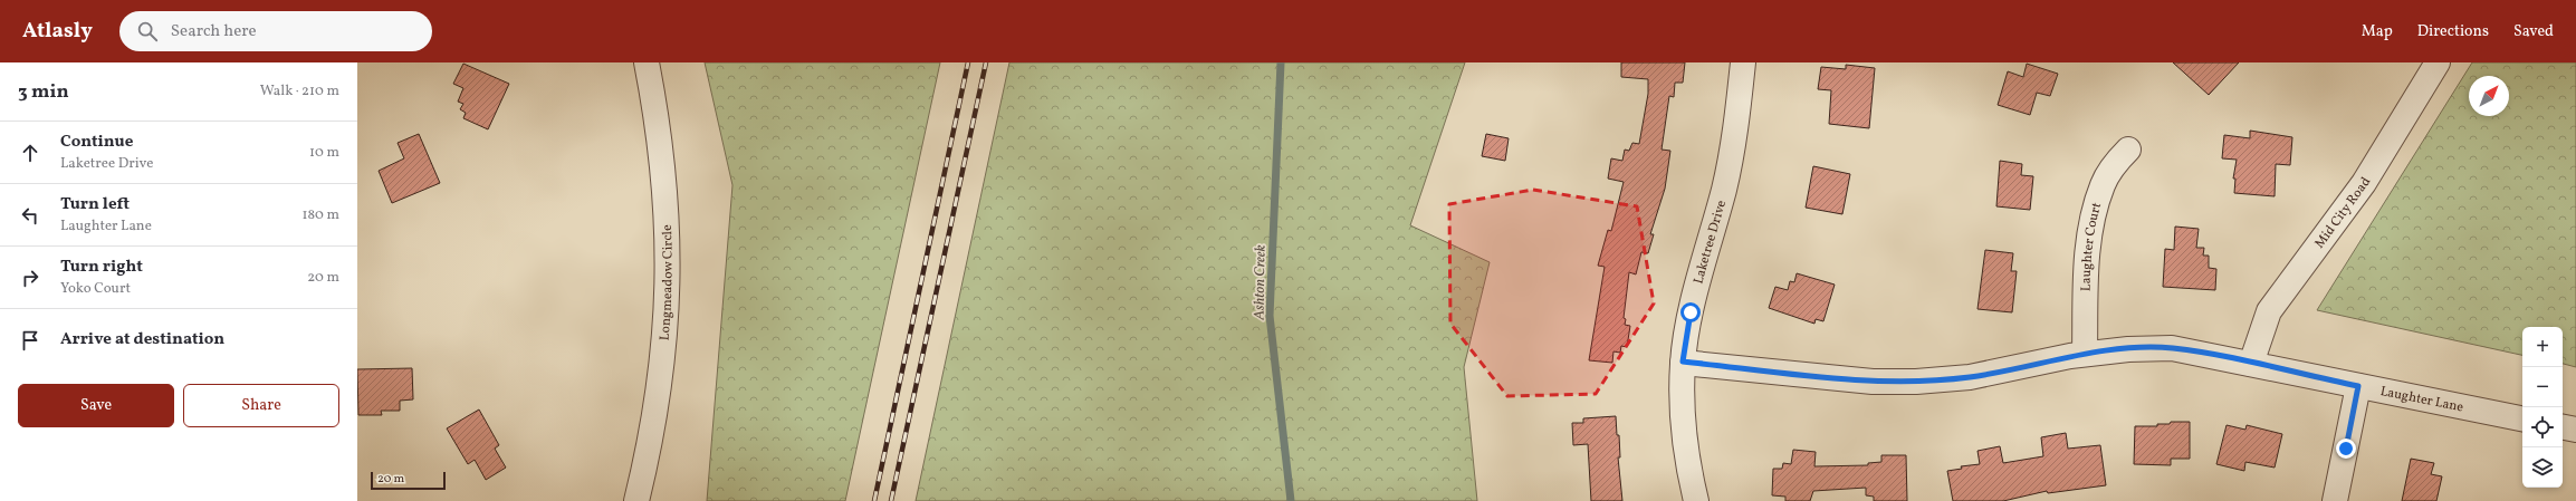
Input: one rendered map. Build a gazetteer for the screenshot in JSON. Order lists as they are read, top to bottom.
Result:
{
  "streets": {
    "street": [
      "Mid City Road",
      "Laketree Drive",
      "Laughter Court",
      "Longmeadow Circle",
      "Laughter Lane"
    ]
  },
  "crossings": [
    ["Mid City Road", "Laughter Lane"],
    ["Laketree Drive", "Laughter Lane"],
    ["Laughter Court", "Laughter Lane"]
  ],
  "water": ["Ashton Creek"],
  "scale_bar": "20 m",
  "north": "top right",
  "page": {
    "header": "Atlasly",
    "search": "Search here",
    "nav": ["Map", "Directions", "Saved"],
    "heading": ["3 min", "Walk · 210 m"],
    "list": [
      ["Continue", "Laketree Drive", "10 m"],
      ["Turn left", "Laughter Lane", "180 m"],
      ["Turn right", "Yoko Court", "20 m"],
      "Arrive at destination"
    ],
    "map_buttons": ["+", "−"],
    "buttons": ["Save", "Share"],
    "scale": "20 m"
  }
}
